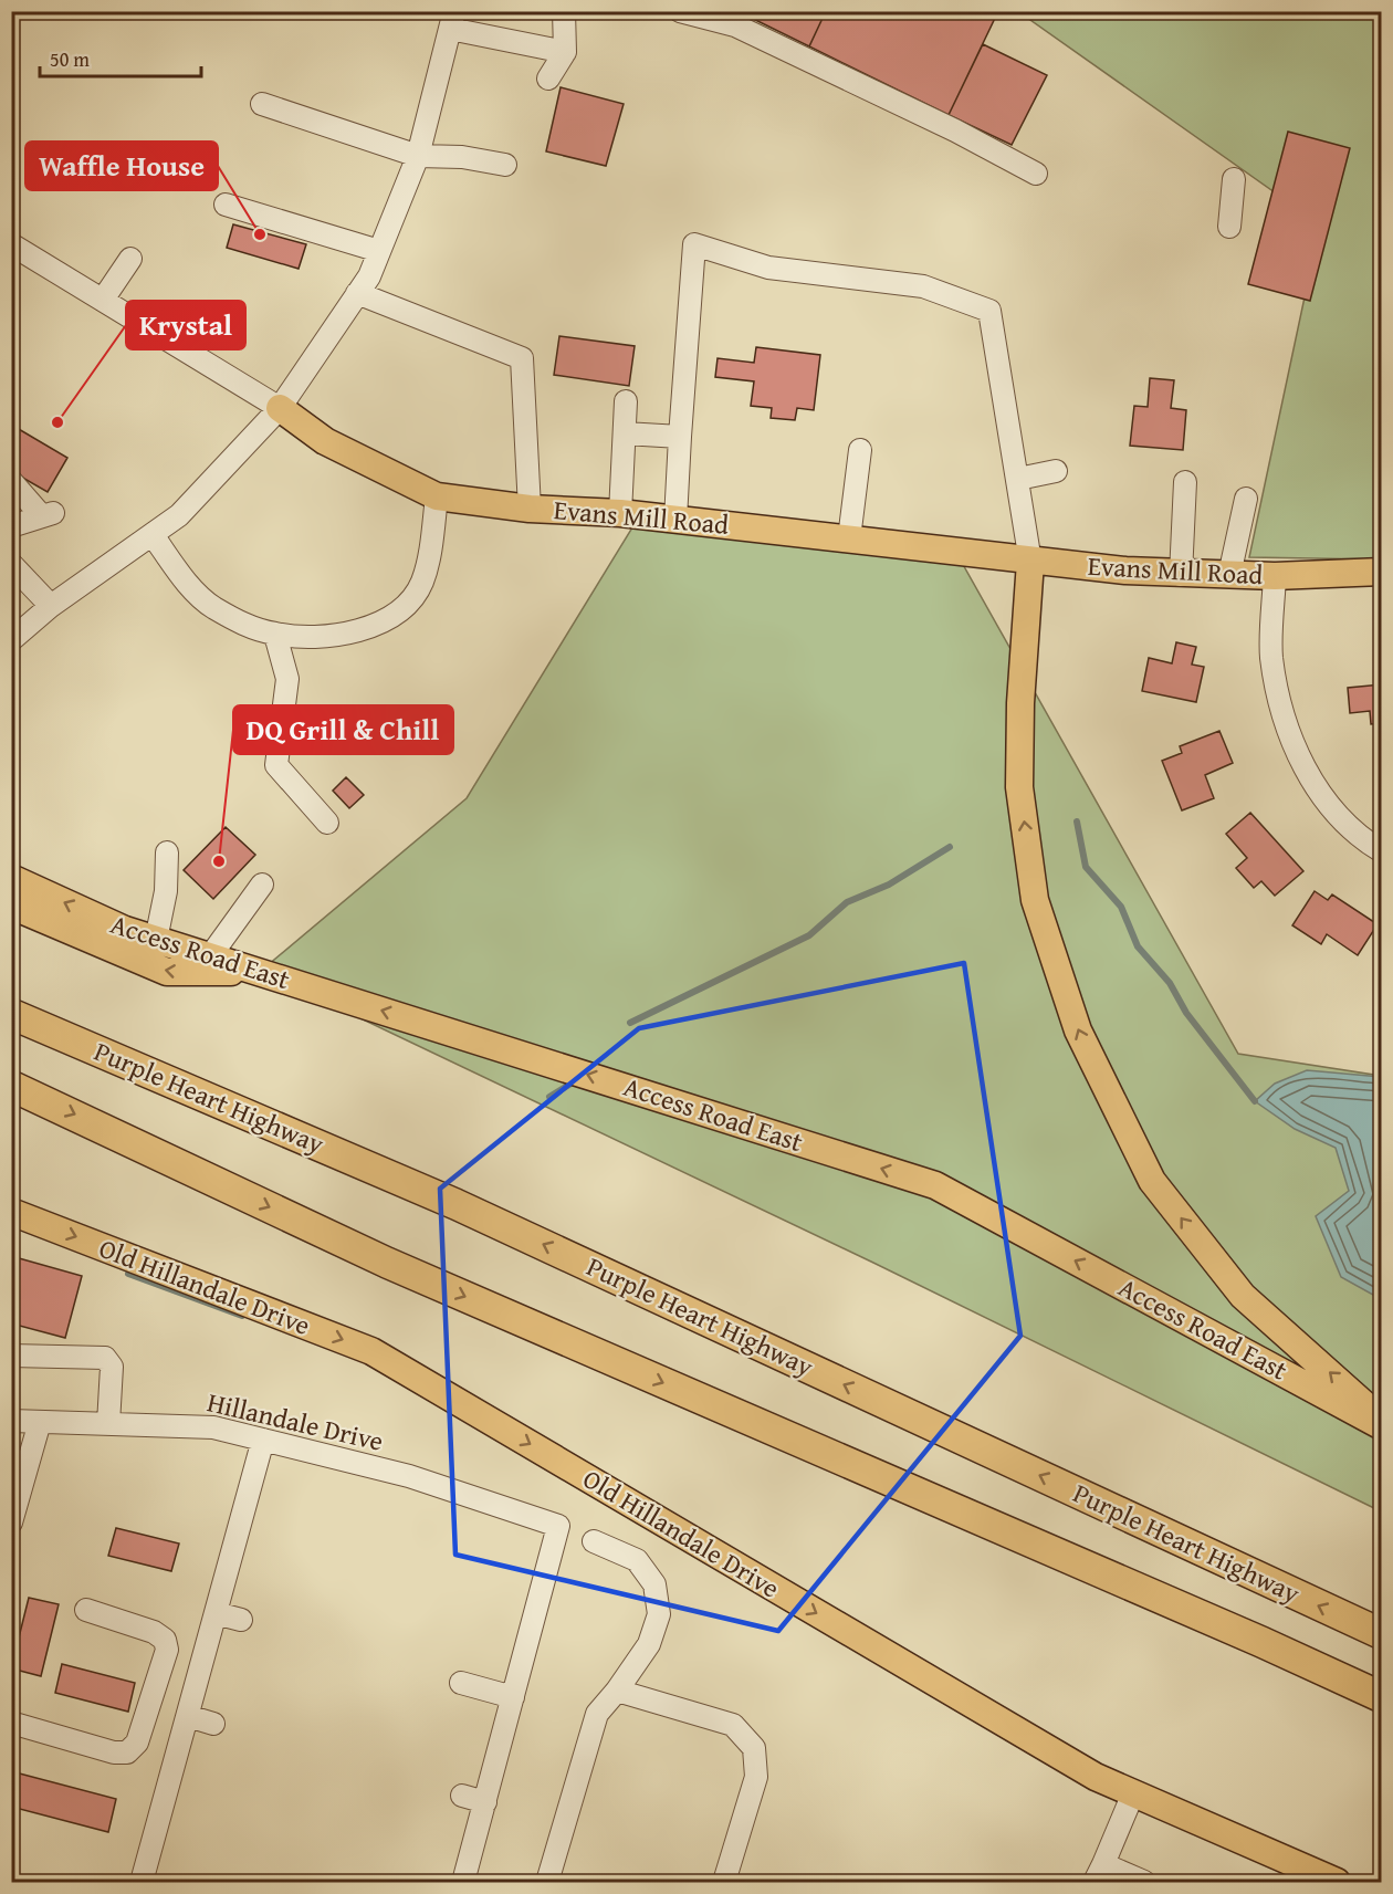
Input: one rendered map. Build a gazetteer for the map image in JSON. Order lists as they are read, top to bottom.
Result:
{
  "streets": {
    "highway": ["Purple Heart Highway"],
    "main road": ["Evans Mill Road", "Access Road East", "Old Hillandale Drive"],
    "street": ["Hillandale Drive"]
  },
  "one_way": ["Access Road East", "Old Hillandale Drive"],
  "places": ["Waffle House", "Krystal", "DQ Grill & Chill"],
  "scale_bar": "50 m"
}
